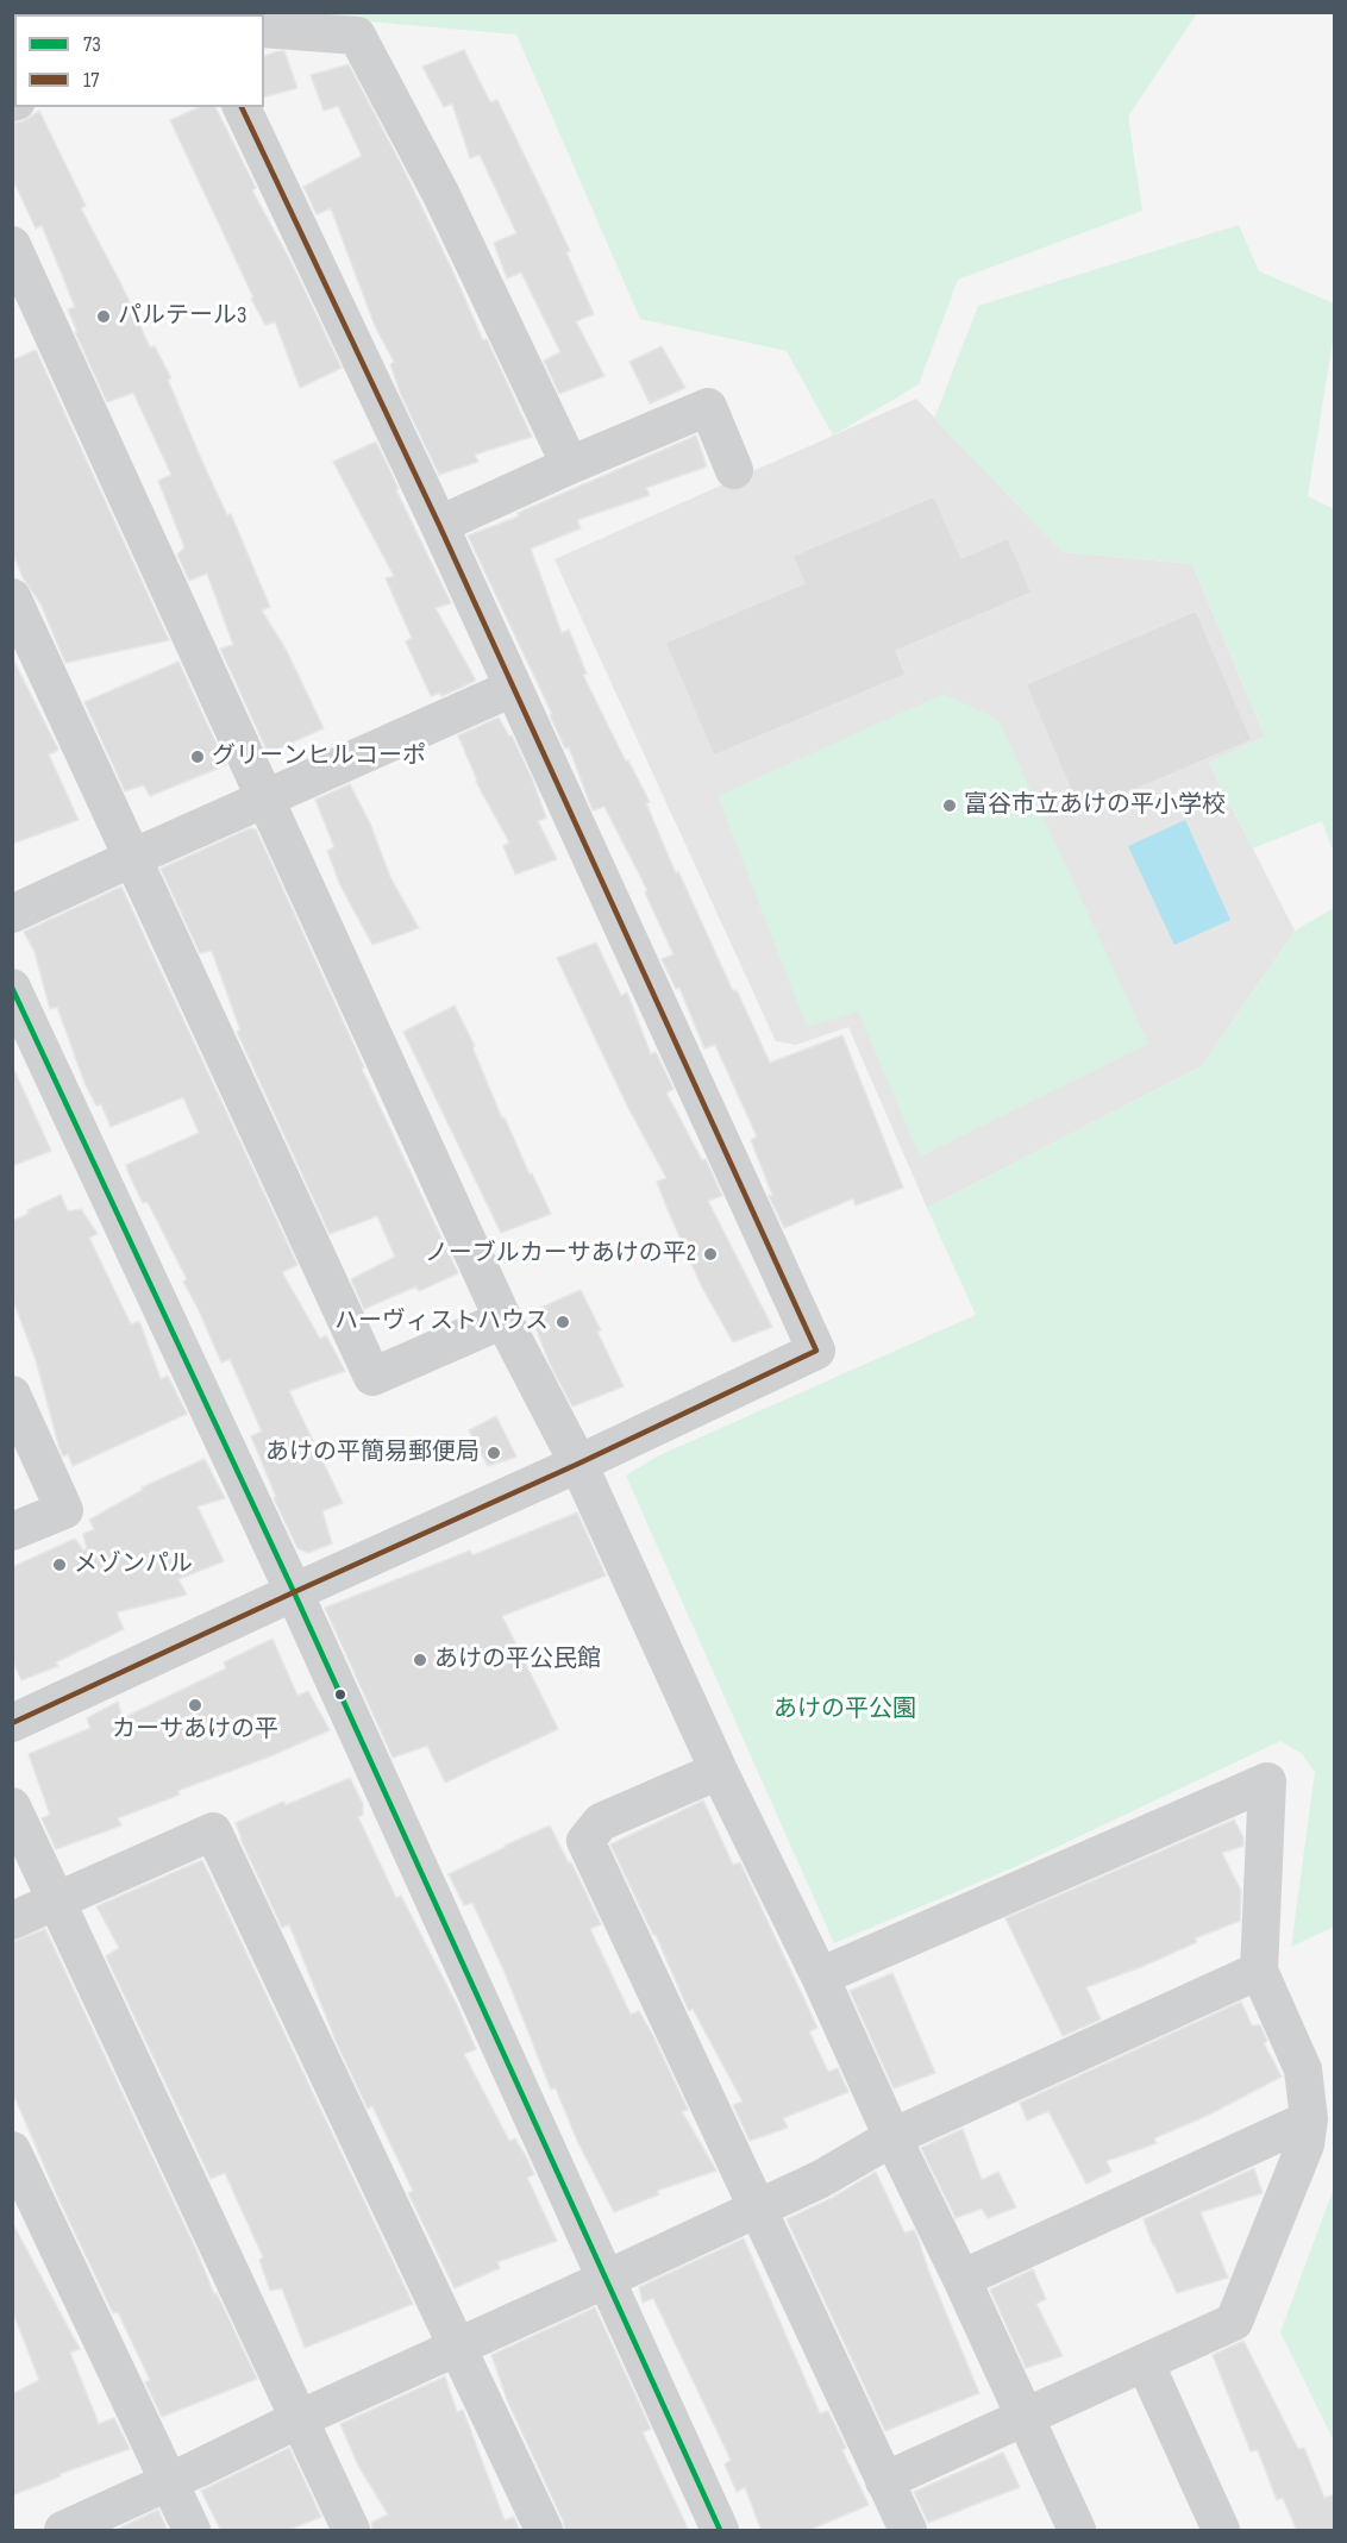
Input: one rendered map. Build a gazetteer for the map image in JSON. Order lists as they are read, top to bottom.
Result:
{
  "parks": ["あけの平公園"],
  "places": [
    "パルテール3",
    "グリーンヒルコーポ",
    "富谷市立あけの平小学校",
    "ノーブルカーサあけの平2",
    "ハーヴィストハウス",
    "あけの平簡易郵便局",
    "メゾンパル",
    "あけの平公民館",
    "カーサあけの平"
  ],
  "lines": ["transit line 17", "transit line 73"],
  "legend": ["73", "17"]
}
